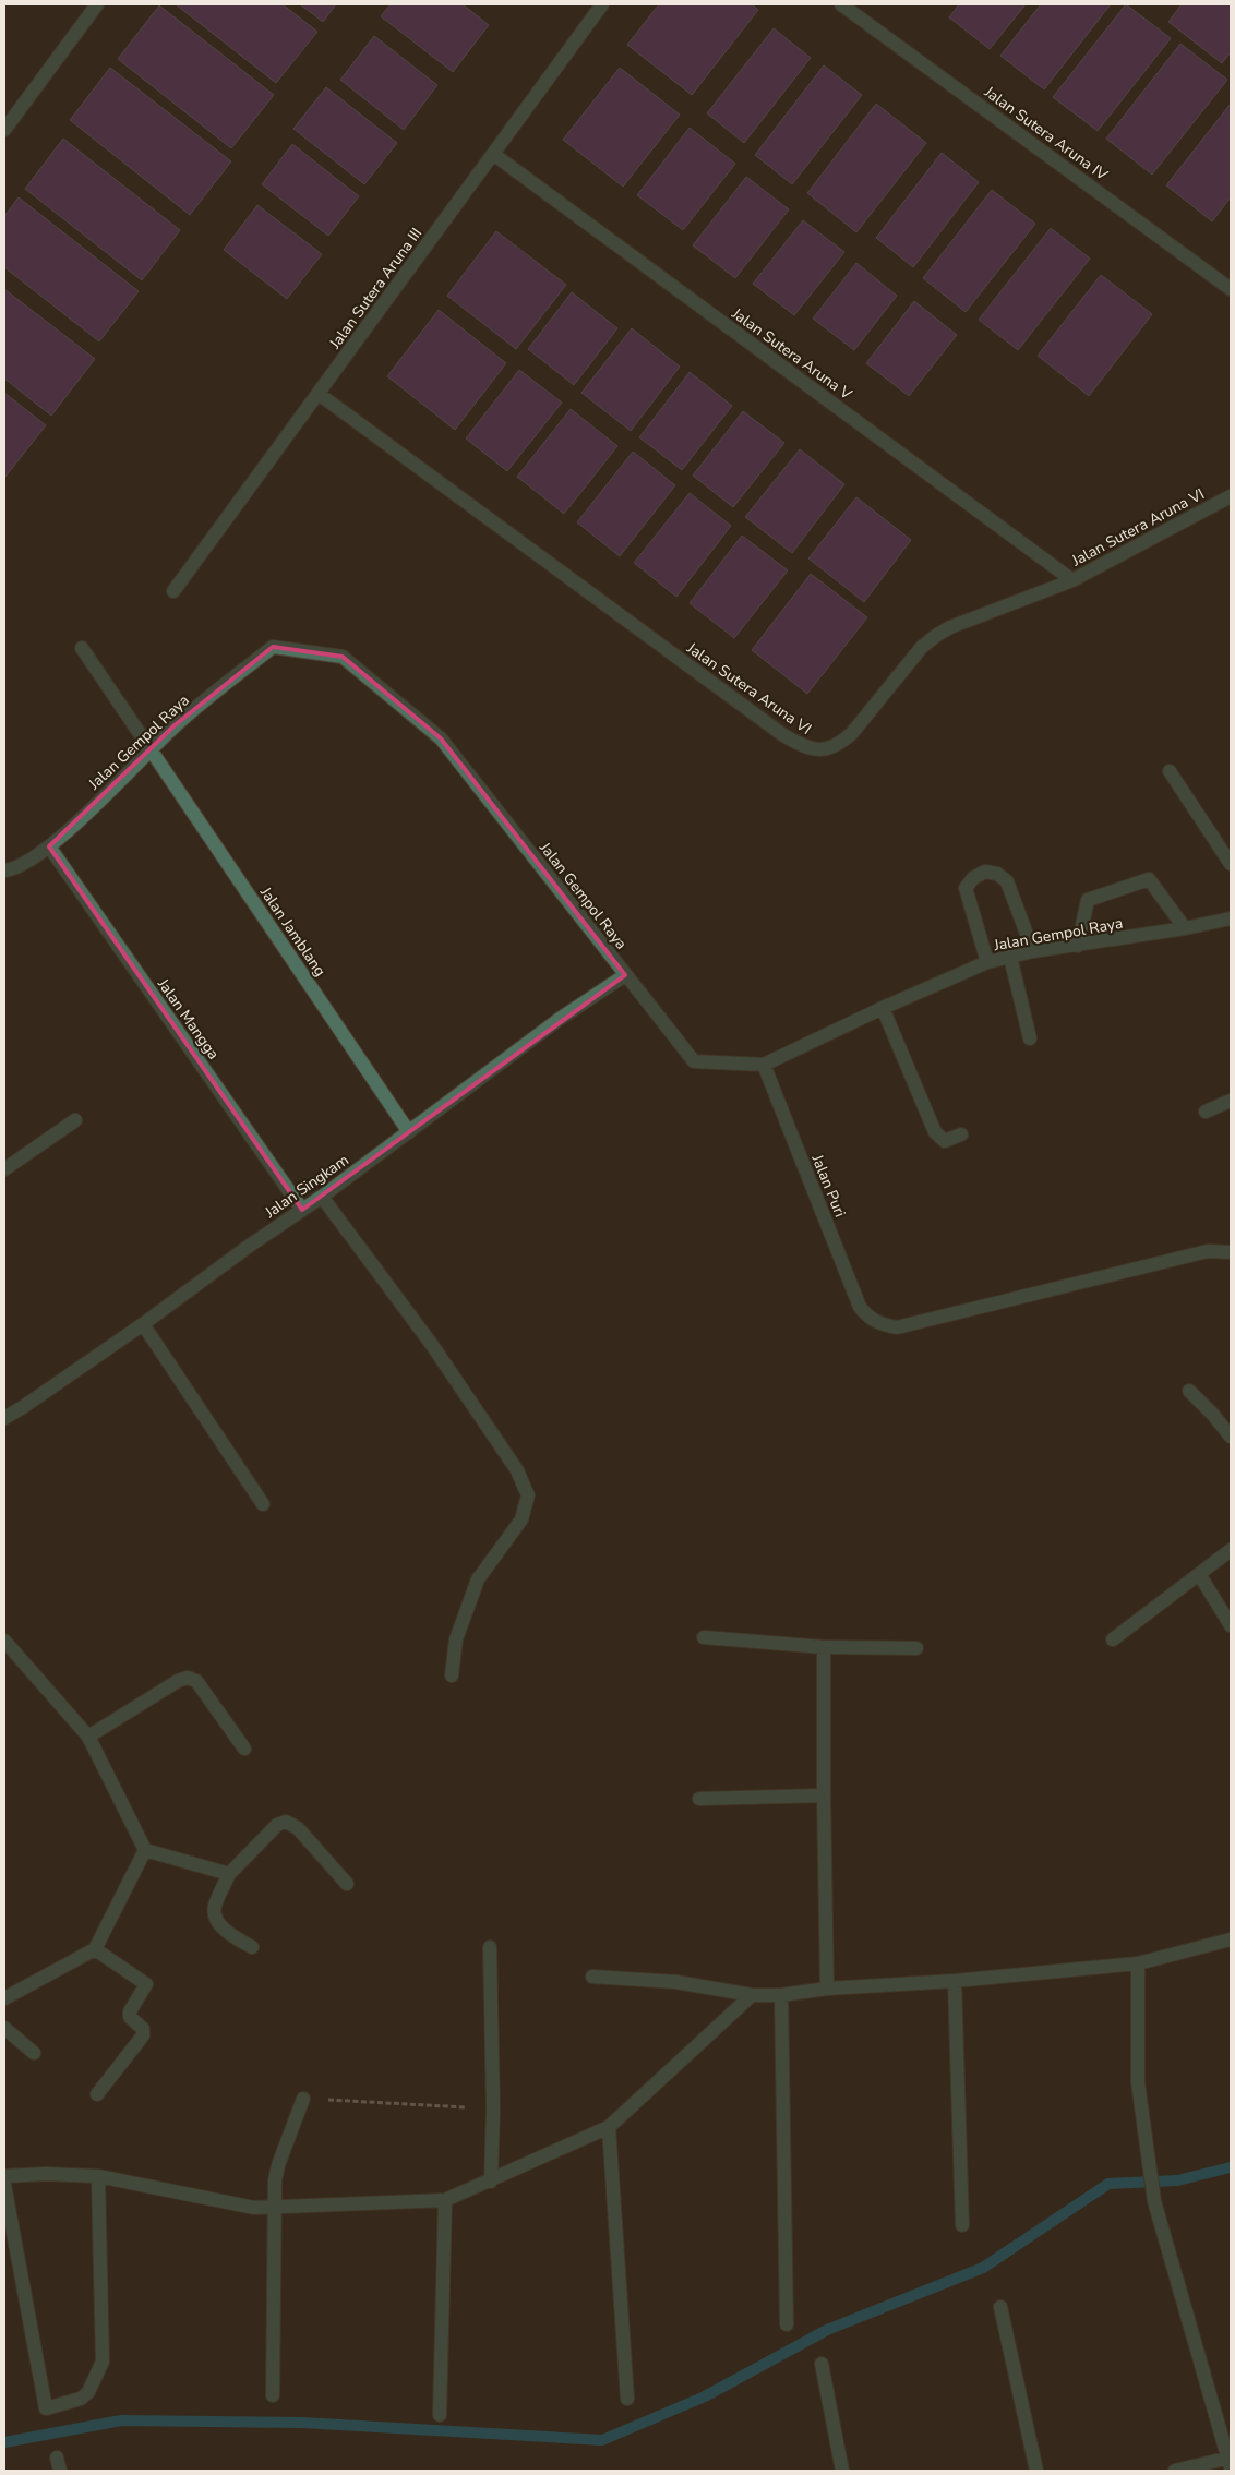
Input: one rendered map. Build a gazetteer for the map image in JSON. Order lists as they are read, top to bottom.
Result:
{
  "streets": {
    "street": [
      "Jalan Sutera Aruna IV",
      "Jalan Sutera Aruna III",
      "Jalan Sutera Aruna V",
      "Jalan Sutera Aruna VI",
      "Jalan Gempol Raya",
      "Jalan Jamblang",
      "Jalan Mangga",
      "Jalan Singkam",
      "Jalan Puri"
    ]
  },
  "crossings": [
    ["Jalan Sutera Aruna III", "Jalan Sutera Aruna V"],
    ["Jalan Sutera Aruna III", "Jalan Sutera Aruna VI"],
    ["Jalan Sutera Aruna V", "Jalan Sutera Aruna VI"],
    ["Jalan Gempol Raya", "Jalan Jamblang"],
    ["Jalan Gempol Raya", "Jalan Mangga"],
    ["Jalan Gempol Raya", "Jalan Singkam"],
    ["Jalan Gempol Raya", "Jalan Puri"],
    ["Jalan Jamblang", "Jalan Singkam"],
    ["Jalan Mangga", "Jalan Singkam"]
  ]
}
